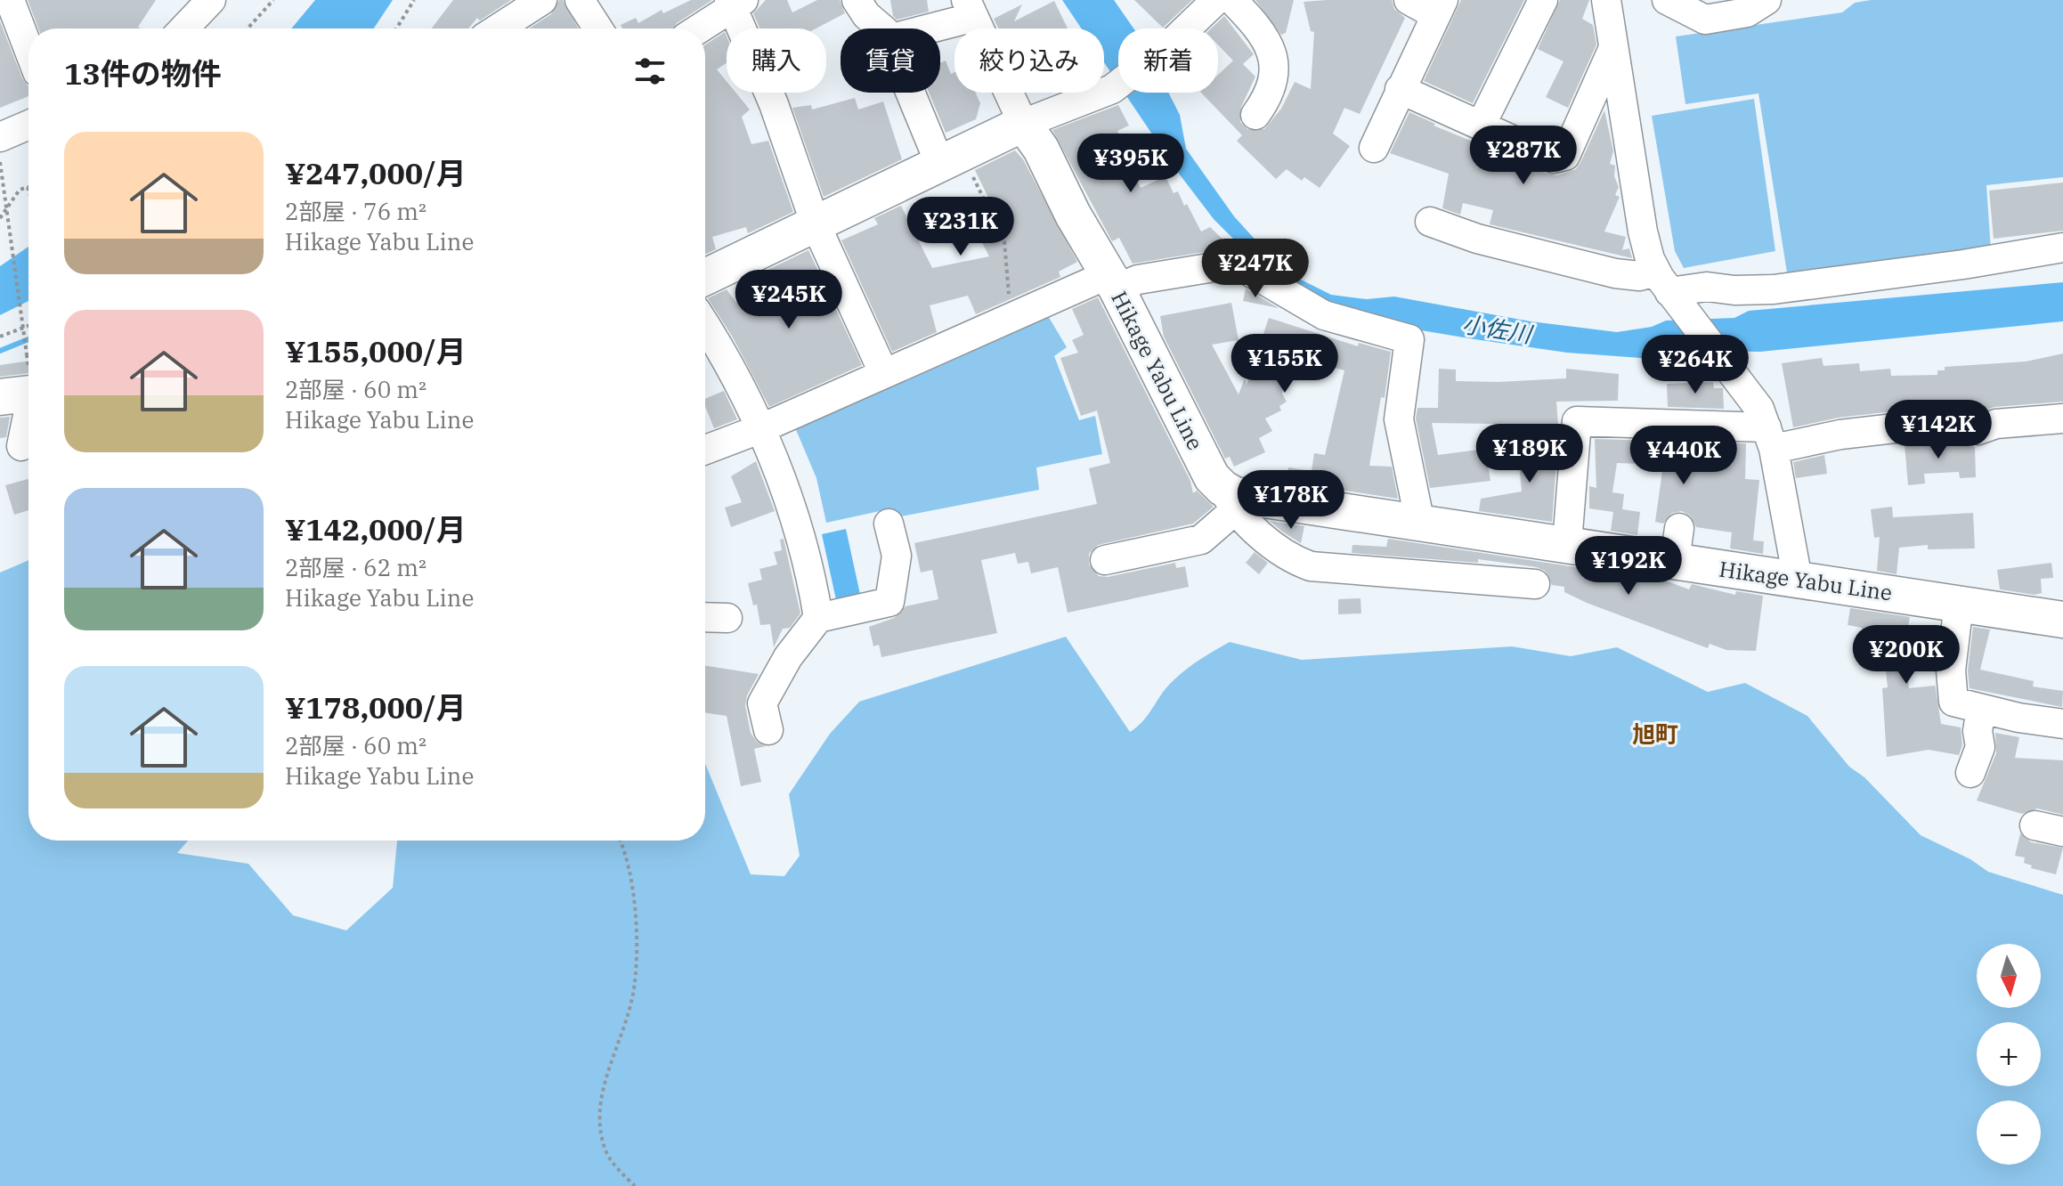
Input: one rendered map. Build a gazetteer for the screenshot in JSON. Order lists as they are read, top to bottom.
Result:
{
  "streets": {
    "main road": ["Hikage Yabu Line"]
  },
  "districts": ["旭町"],
  "water": ["小佐川"],
  "north": "bottom",
  "page": {
    "chip": [
      "購入",
      "賃貸",
      "絞り込み",
      "新着"
    ],
    "heading": "13件の物件",
    "list": [
      {
        "name": "¥247,000/月",
        "note": "2部屋 · 76 m² · Hikage Yabu Line"
      },
      {
        "name": "¥155,000/月",
        "note": "2部屋 · 60 m² · Hikage Yabu Line"
      },
      {
        "name": "¥142,000/月",
        "note": "2部屋 · 62 m² · Hikage Yabu Line"
      },
      {
        "name": "¥178,000/月",
        "note": "2部屋 · 60 m² · Hikage Yabu Line"
      }
    ],
    "price": [
      "¥287K",
      "¥395K",
      "¥231K",
      "¥247K",
      "¥245K",
      "¥155K",
      "¥264K",
      "¥142K",
      "¥189K",
      "¥440K",
      "¥178K",
      "¥192K",
      "¥200K"
    ],
    "map_buttons": ["+", "−"]
  }
}
